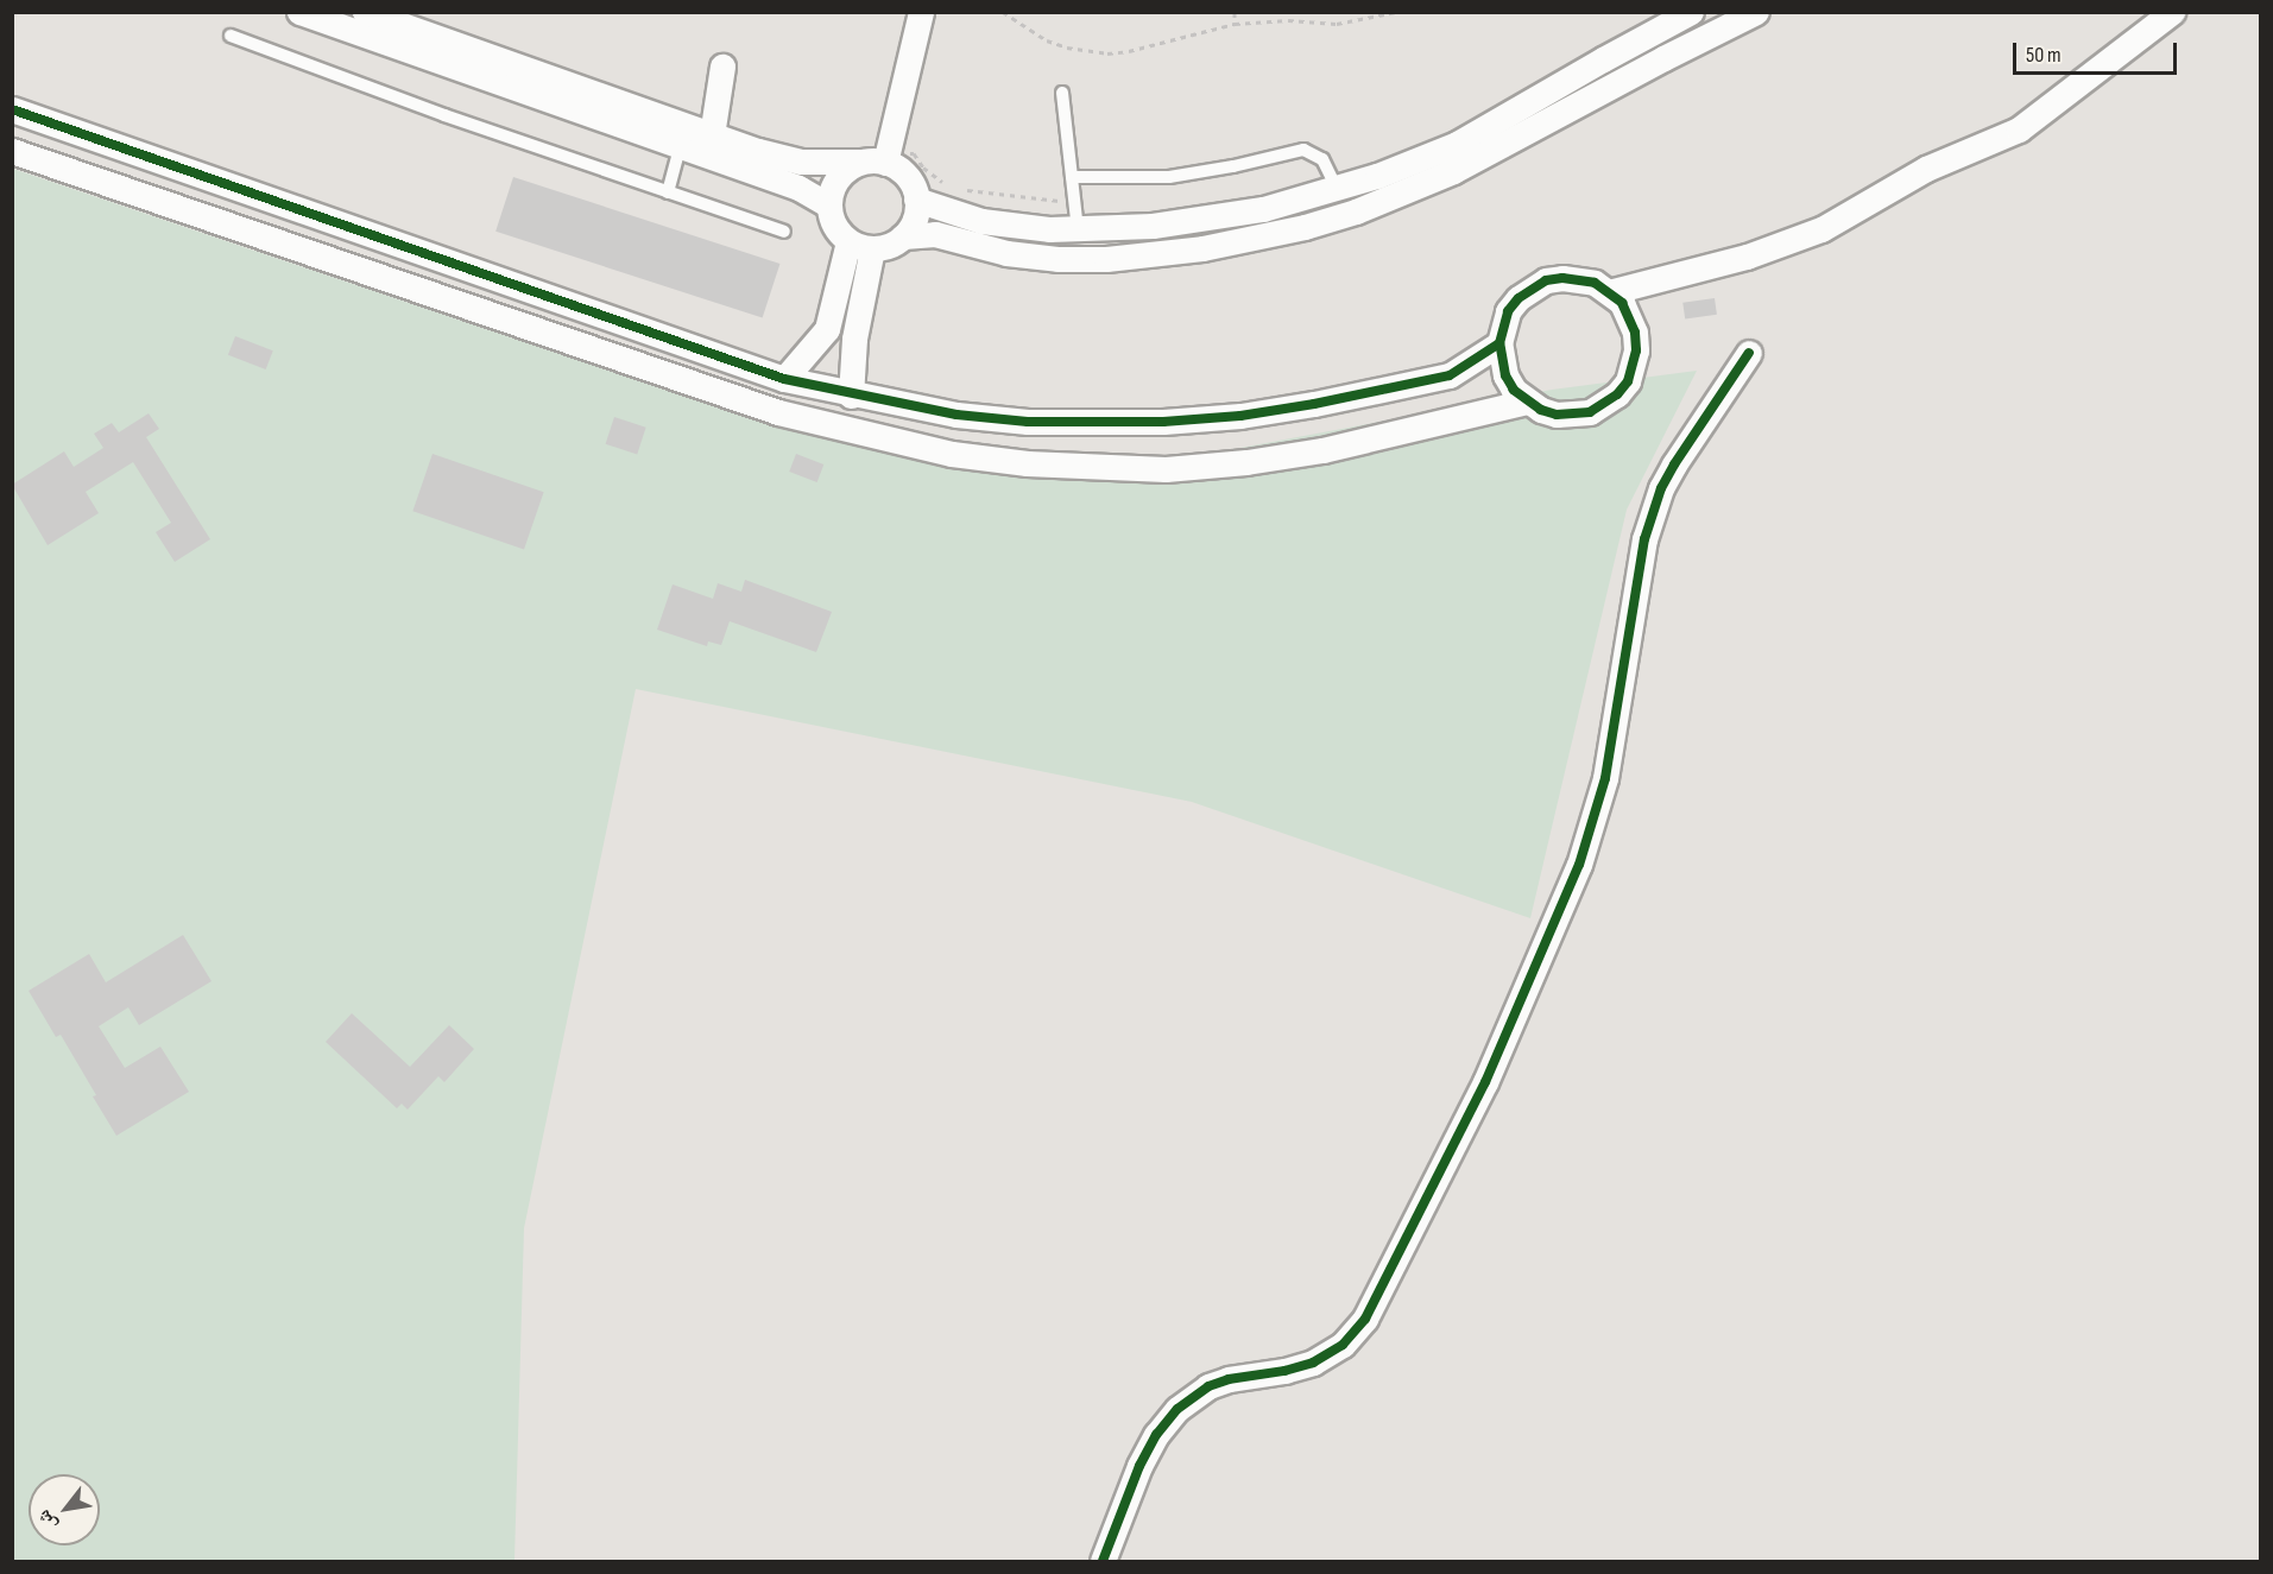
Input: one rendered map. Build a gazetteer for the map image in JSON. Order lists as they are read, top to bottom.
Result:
{
  "scale_bar": "50 m",
  "north": "bottom left"
}
